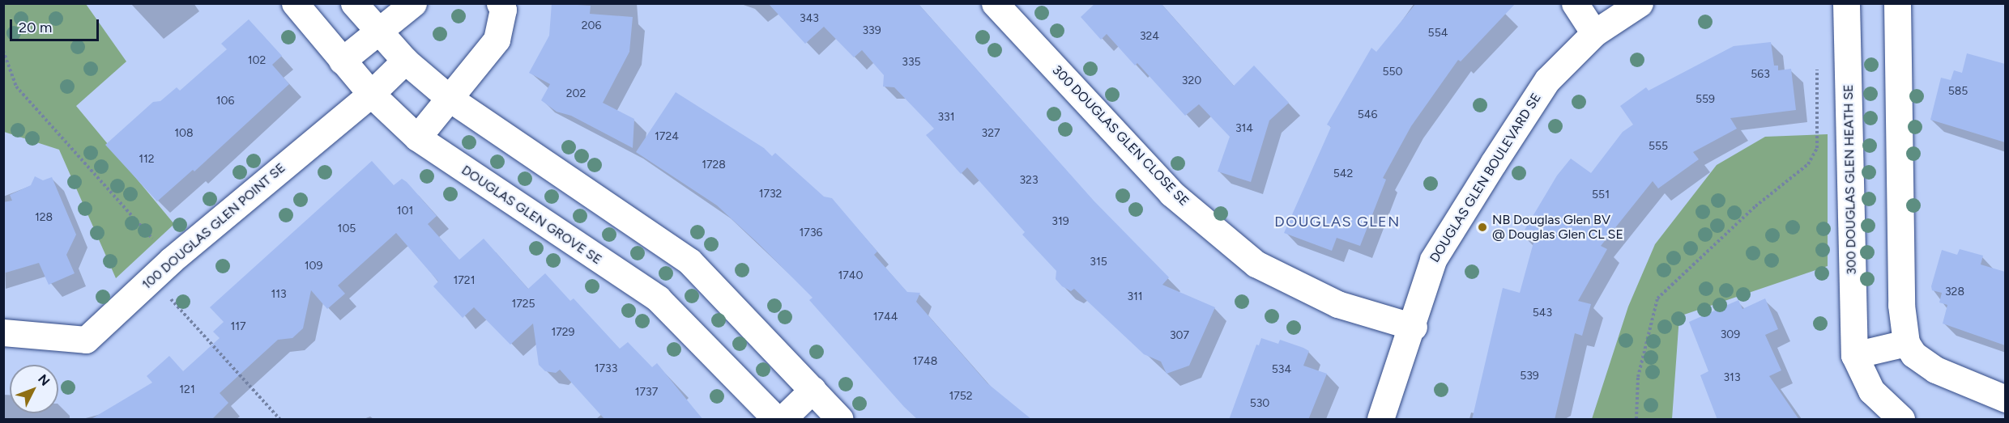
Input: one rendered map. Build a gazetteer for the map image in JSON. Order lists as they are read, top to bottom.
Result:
{
  "streets": {
    "street": [
      "300 DOUGLAS GLEN CLOSE SE",
      "DOUGLAS GLEN BOULEVARD SE",
      "300 DOUGLAS GLEN HEATH SE",
      "DOUGLAS GLEN GROVE SE",
      "100 DOUGLAS GLEN POINT SE"
    ]
  },
  "crossings": [
    ["300 DOUGLAS GLEN CLOSE SE", "DOUGLAS GLEN BOULEVARD SE"],
    ["DOUGLAS GLEN GROVE SE", "100 DOUGLAS GLEN POINT SE"]
  ],
  "districts": ["DOUGLAS GLEN"],
  "places": ["NB Douglas Glen BV @ Douglas Glen CL SE"],
  "house_numbers": [
    "343",
    "206",
    "339",
    "554",
    "324",
    "102",
    "335",
    "550",
    "563",
    "320",
    "585",
    "202",
    "559",
    "106",
    "546",
    "331",
    "314",
    "108",
    "327",
    "1724",
    "555",
    "112",
    "1728",
    "542",
    "323",
    "1732",
    "551",
    "101",
    "128",
    "319",
    "105",
    "1736",
    "315",
    "109",
    "1740",
    "1721",
    "328",
    "113",
    "311",
    "1725",
    "543",
    "1744",
    "117",
    "1729",
    "309",
    "307",
    "1748",
    "1733",
    "534",
    "539",
    "313",
    "121",
    "1737",
    "1752",
    "530"
  ],
  "scale_bar": "20 m",
  "north": "top right"
}
